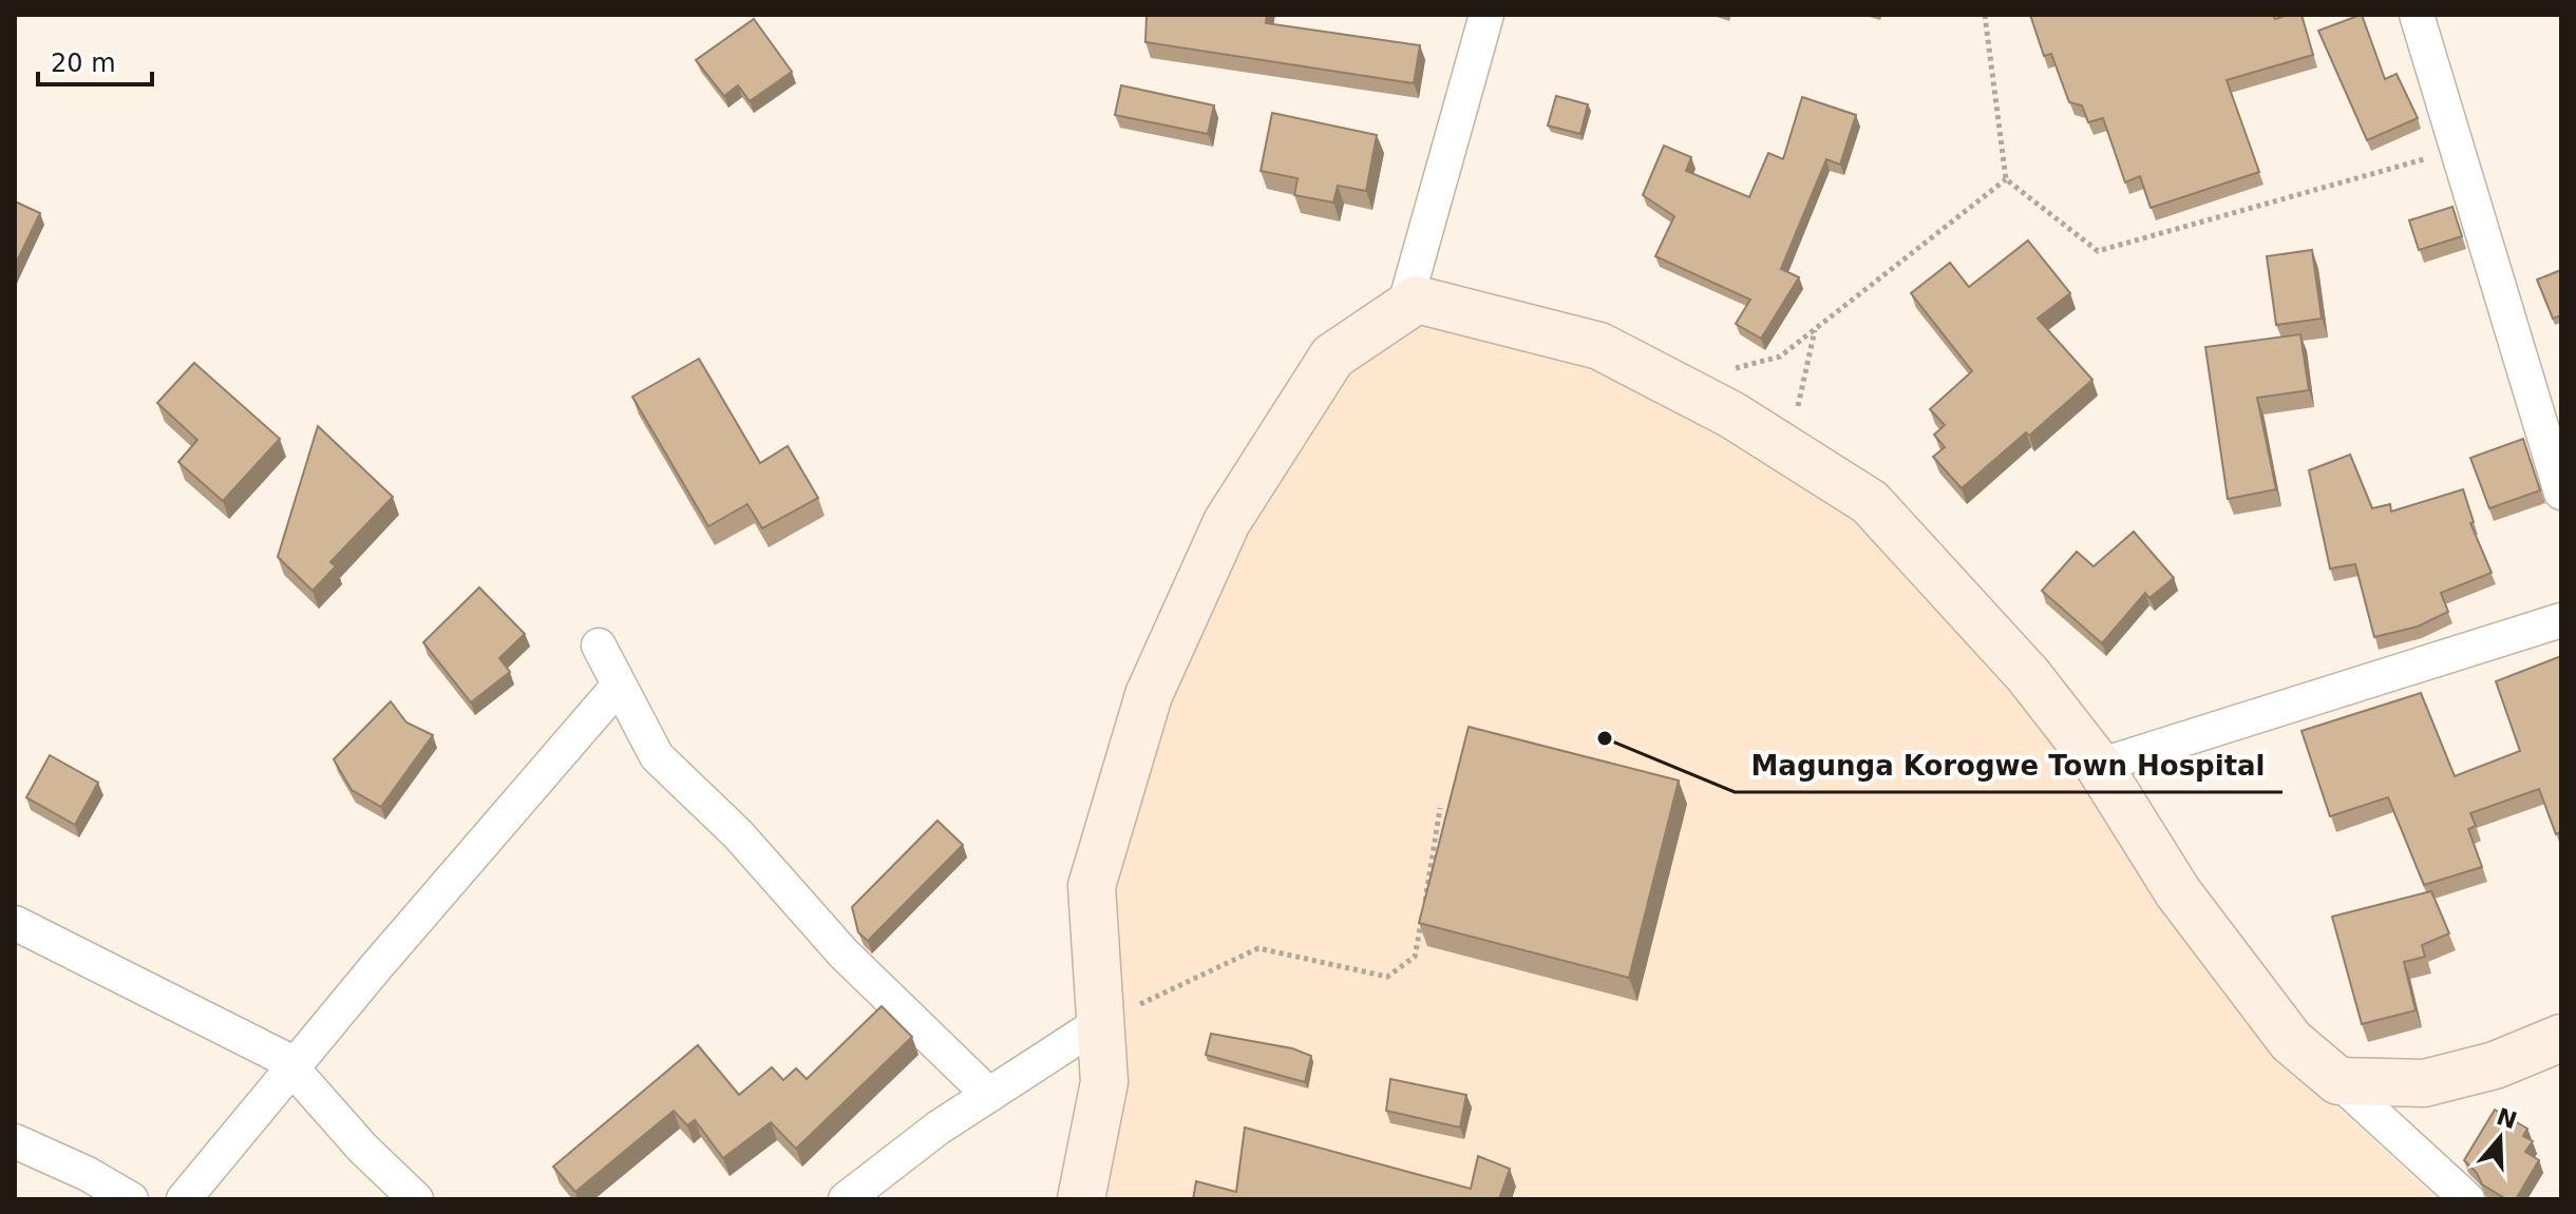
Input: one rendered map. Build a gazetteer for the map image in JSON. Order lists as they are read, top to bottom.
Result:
{
  "places": ["Magunga Korogwe Town Hospital"],
  "scale_bar": "20 m",
  "north": "top"
}
